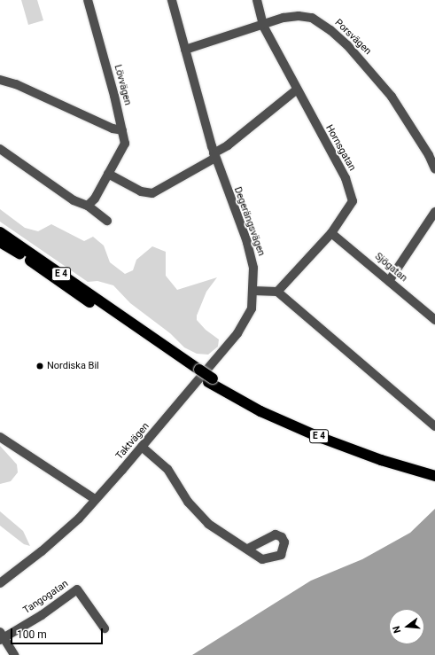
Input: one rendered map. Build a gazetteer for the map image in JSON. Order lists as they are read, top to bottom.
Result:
{
  "streets": {
    "highway": ["E 4"],
    "street": [
      "Porsvägen",
      "Lövvägen",
      "Hornsgatan",
      "Degerängsvägen",
      "Sjögatan",
      "Taktvägen",
      "Tangogatan"
    ]
  },
  "crossings": [
    ["Porsvägen", "Hornsgatan"],
    ["Porsvägen", "Degerängsvägen"],
    ["Hornsgatan", "Sjögatan"],
    ["Degerängsvägen", "Taktvägen"]
  ],
  "places": ["Nordiska Bil"],
  "scale_bar": "100 m",
  "north": "left"
}
